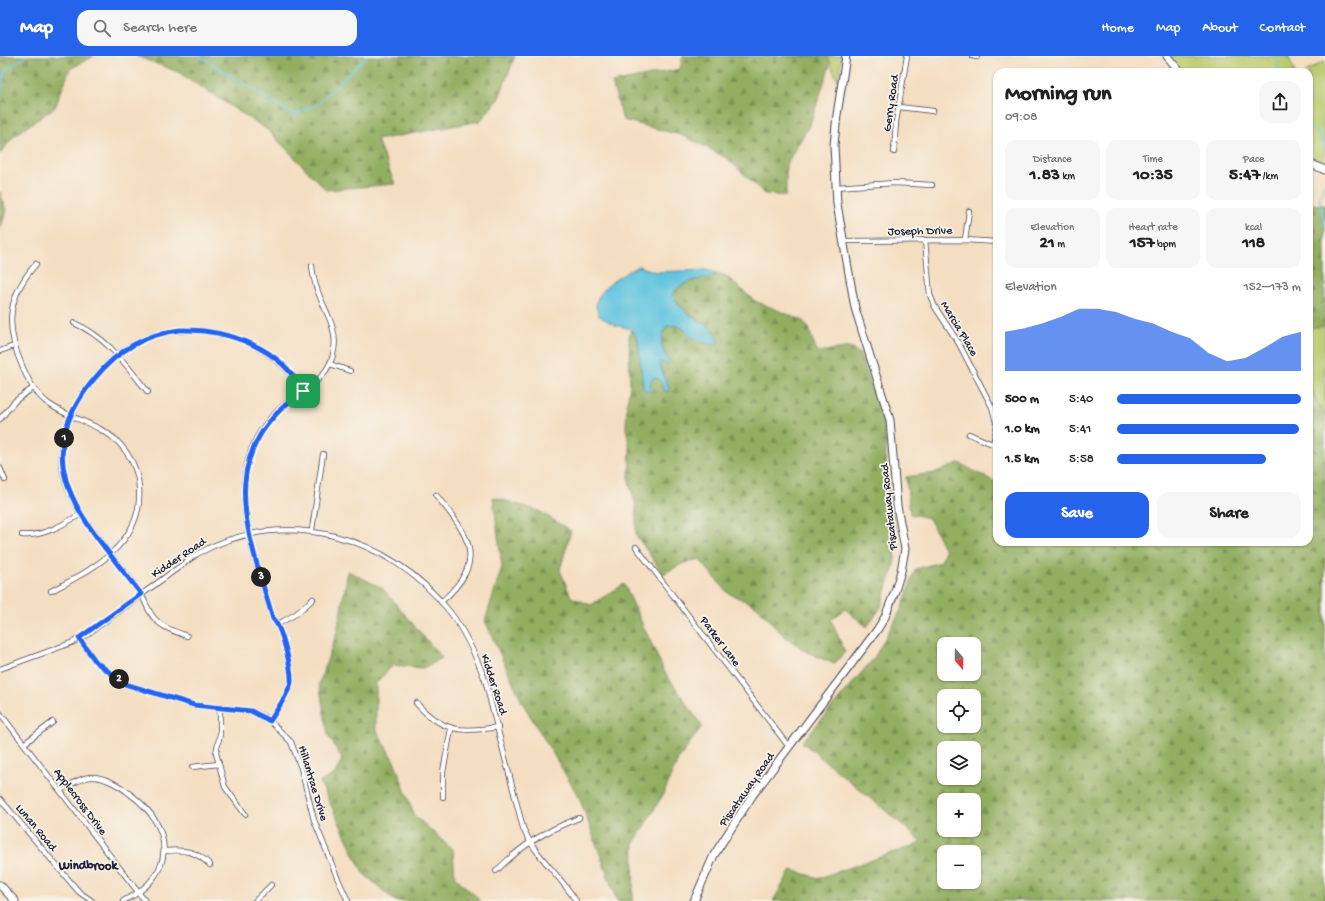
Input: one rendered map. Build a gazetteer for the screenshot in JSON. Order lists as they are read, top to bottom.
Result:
{
  "streets": {
    "main road": ["Piscataway Road"],
    "street": [
      "Gerry Road",
      "Joseph Drive",
      "Marcia Place",
      "Kidder Road",
      "Parker Lane",
      "Hillantrae Drive",
      "Applecross Drive",
      "Lunan Road"
    ]
  },
  "crossings": [
    ["Joseph Drive", "Marcia Place"],
    ["Joseph Drive", "Piscataway Road"],
    ["Piscataway Road", "Parker Lane"],
    ["Kidder Road", "Hillantrae Drive"]
  ],
  "districts": ["Windbrook"],
  "north": "bottom",
  "page": {
    "header": "Map",
    "search": "Search here",
    "nav": [
      "Home",
      "Map",
      "About",
      "Contact"
    ],
    "heading": ["Morning run", "09:08"],
    "stats": [
      ["Distance", "1.83 km"],
      ["Time", "10:35"],
      ["Pace", "5:47 /km"],
      ["Elevation", "21 m"],
      ["Heart rate", "157 bpm"],
      ["kcal", "118"]
    ],
    "chart": ["Elevation", "152–173 m"],
    "list": [
      {
        "name": "500 m",
        "note": "5:40"
      },
      {
        "name": "1.0 km",
        "note": "5:41"
      },
      {
        "name": "1.5 km",
        "note": "5:58"
      }
    ],
    "pins": ["1", "3", "2"],
    "buttons": ["Save", "Share"],
    "map_buttons": ["+", "−"]
  }
}
